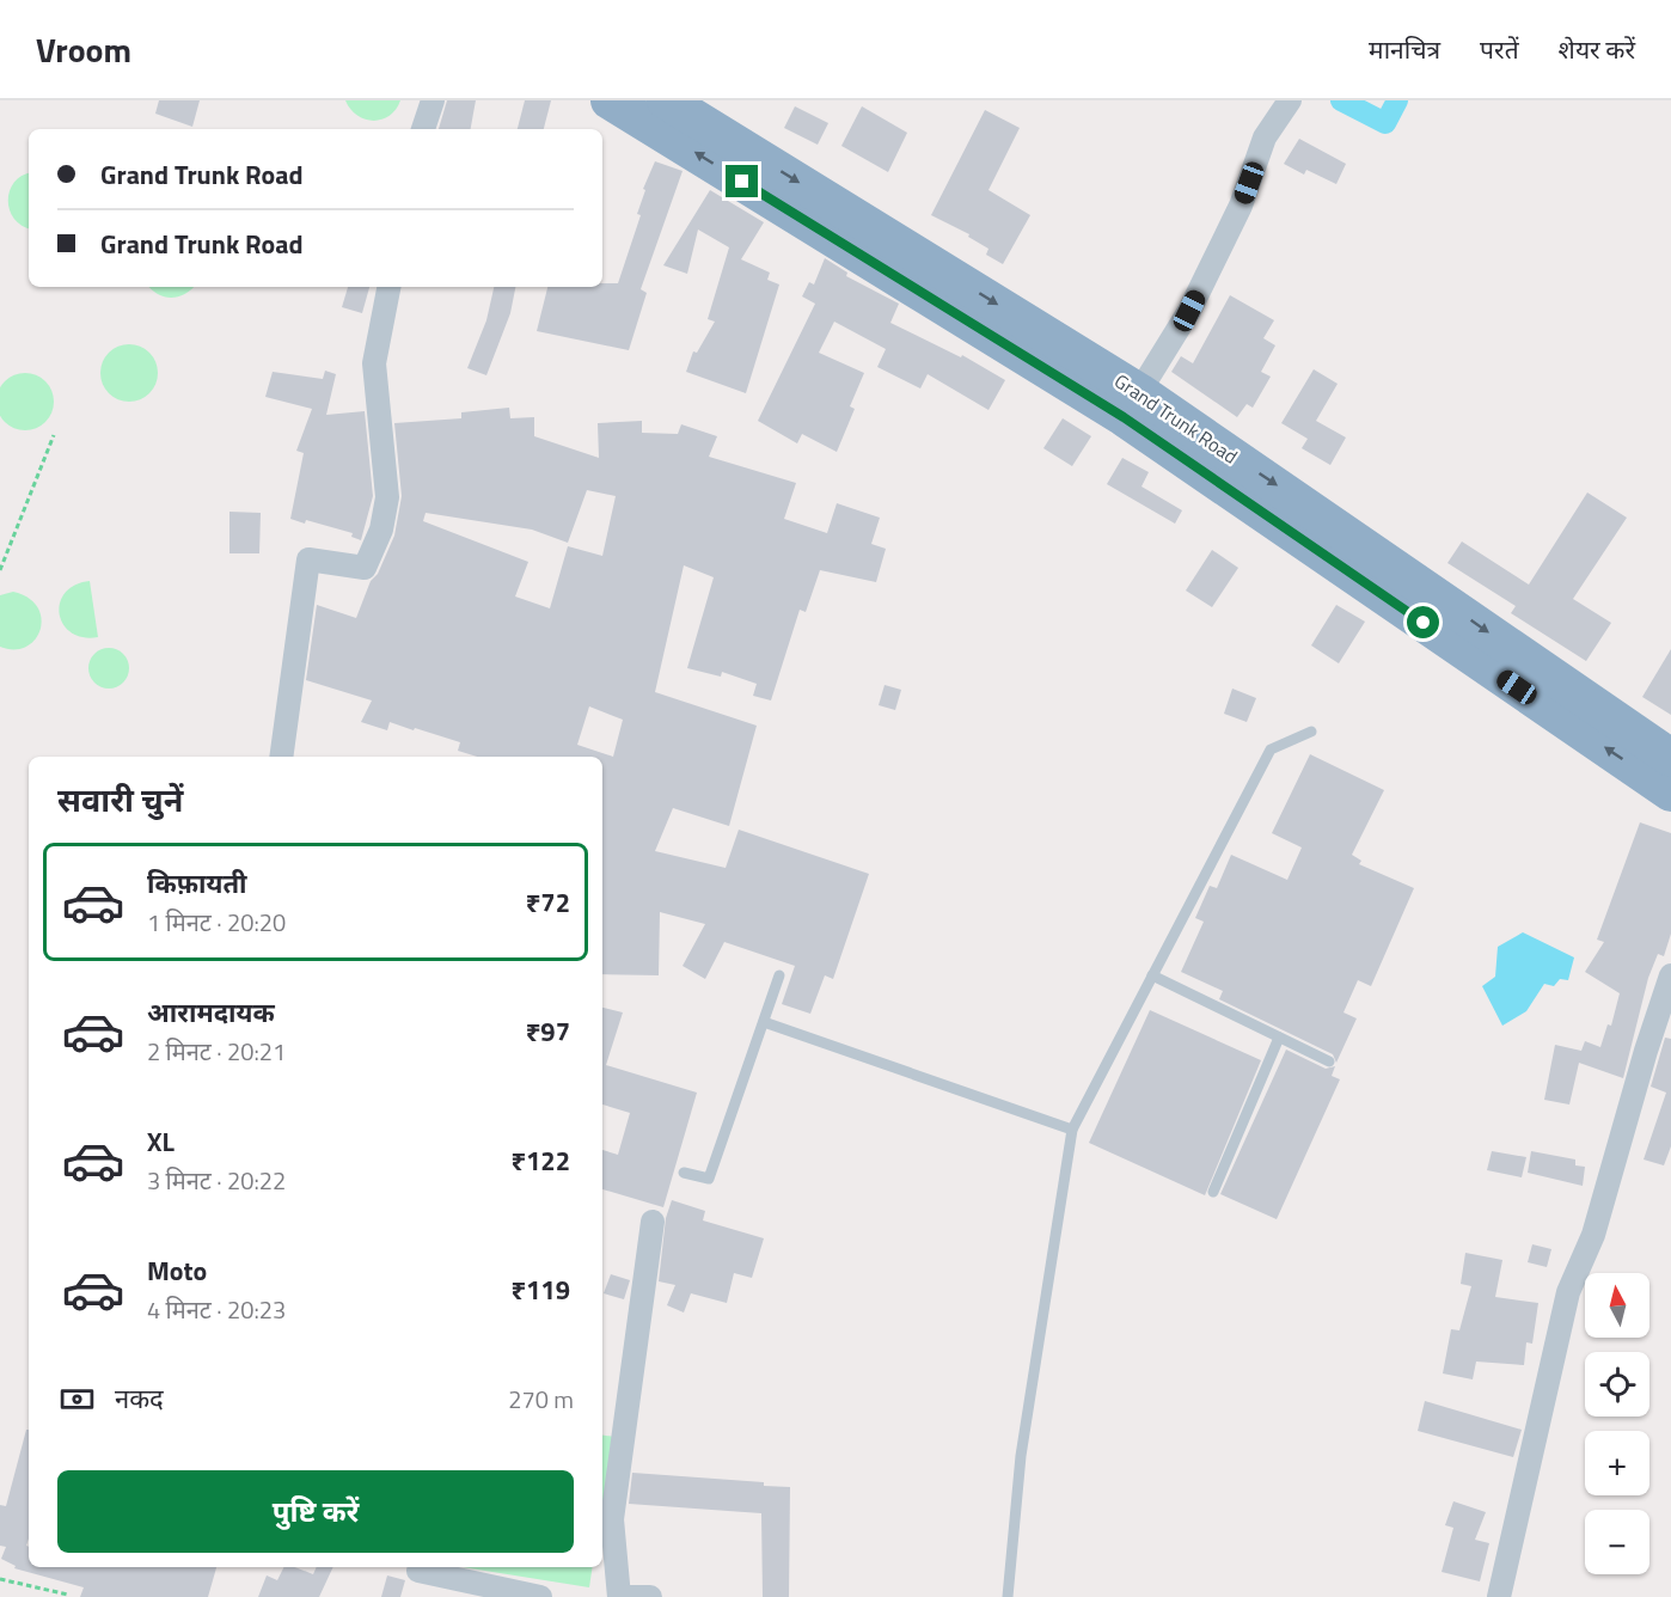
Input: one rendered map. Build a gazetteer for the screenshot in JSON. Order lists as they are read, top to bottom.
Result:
{
  "streets": {
    "highway": ["Grand Trunk Road"]
  },
  "north": "top",
  "page": {
    "header": "Vroom",
    "nav": ["मानचित्र", "परतें", "शेयर करें"],
    "banner": ["Grand Trunk Road", "Grand Trunk Road"],
    "heading": "सवारी चुनें",
    "list": [
      {
        "name": "किफ़ायती",
        "note": "1 मिनट · 20:20",
        "value": "₹72"
      },
      {
        "name": "आरामदायक",
        "note": "2 मिनट · 20:21",
        "value": "₹97"
      },
      {
        "name": "XL",
        "note": "3 मिनट · 20:22",
        "value": "₹122"
      },
      {
        "name": "Moto",
        "note": "4 मिनट · 20:23",
        "value": "₹119"
      }
    ],
    "map_buttons": ["+", "−"],
    "pay": ["नकद", "270 m"],
    "buttons": "पुष्टि करें"
  }
}
